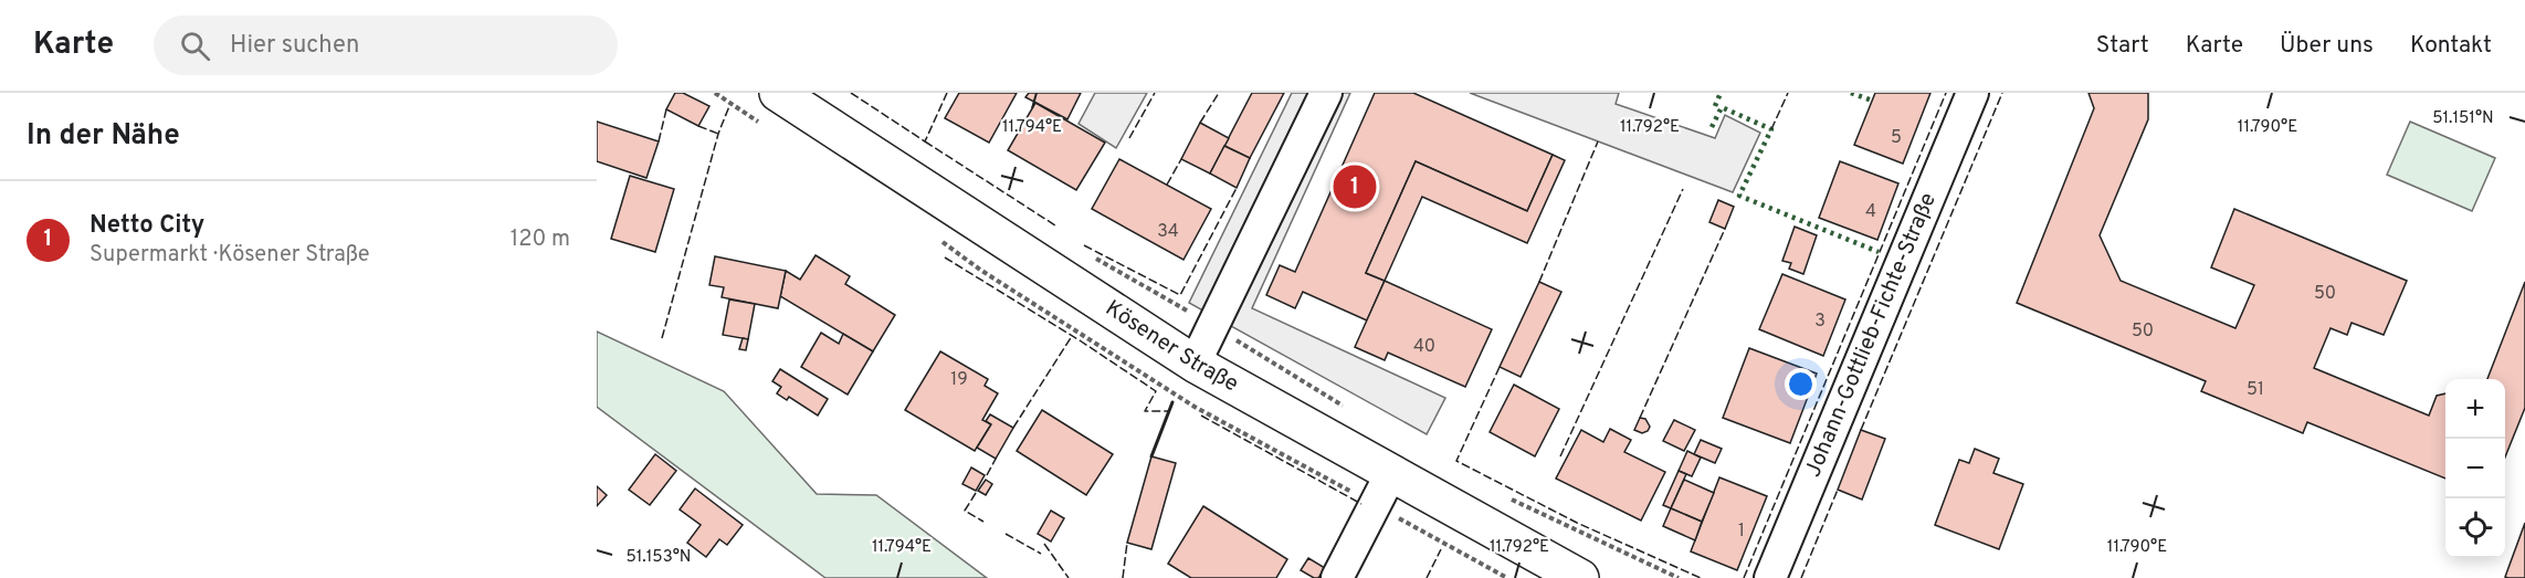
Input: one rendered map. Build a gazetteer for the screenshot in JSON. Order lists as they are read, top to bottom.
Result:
{
  "streets": {
    "main road": ["Kösener Straße"],
    "street": ["Johann-Gottlieb-Fichte-Straße"]
  },
  "house_numbers": [
    "5",
    "4",
    "34",
    "50",
    "3",
    "50",
    "40",
    "19",
    "51",
    "1"
  ],
  "page": {
    "header": "Karte",
    "search": "Hier suchen",
    "nav": [
      "Start",
      "Karte",
      "Über uns",
      "Kontakt"
    ],
    "heading": "In der Nähe",
    "pins": "1",
    "list": [
      {
        "mark": "1",
        "name": "Netto City",
        "note": "Supermarkt · Kösener Straße",
        "value": "120 m"
      }
    ],
    "map_buttons": ["+", "−"]
  },
  "coordinates": [
    "51.151°N",
    "11.794°E",
    "11.792°E",
    "11.790°E",
    "51.153°N"
  ]
}
